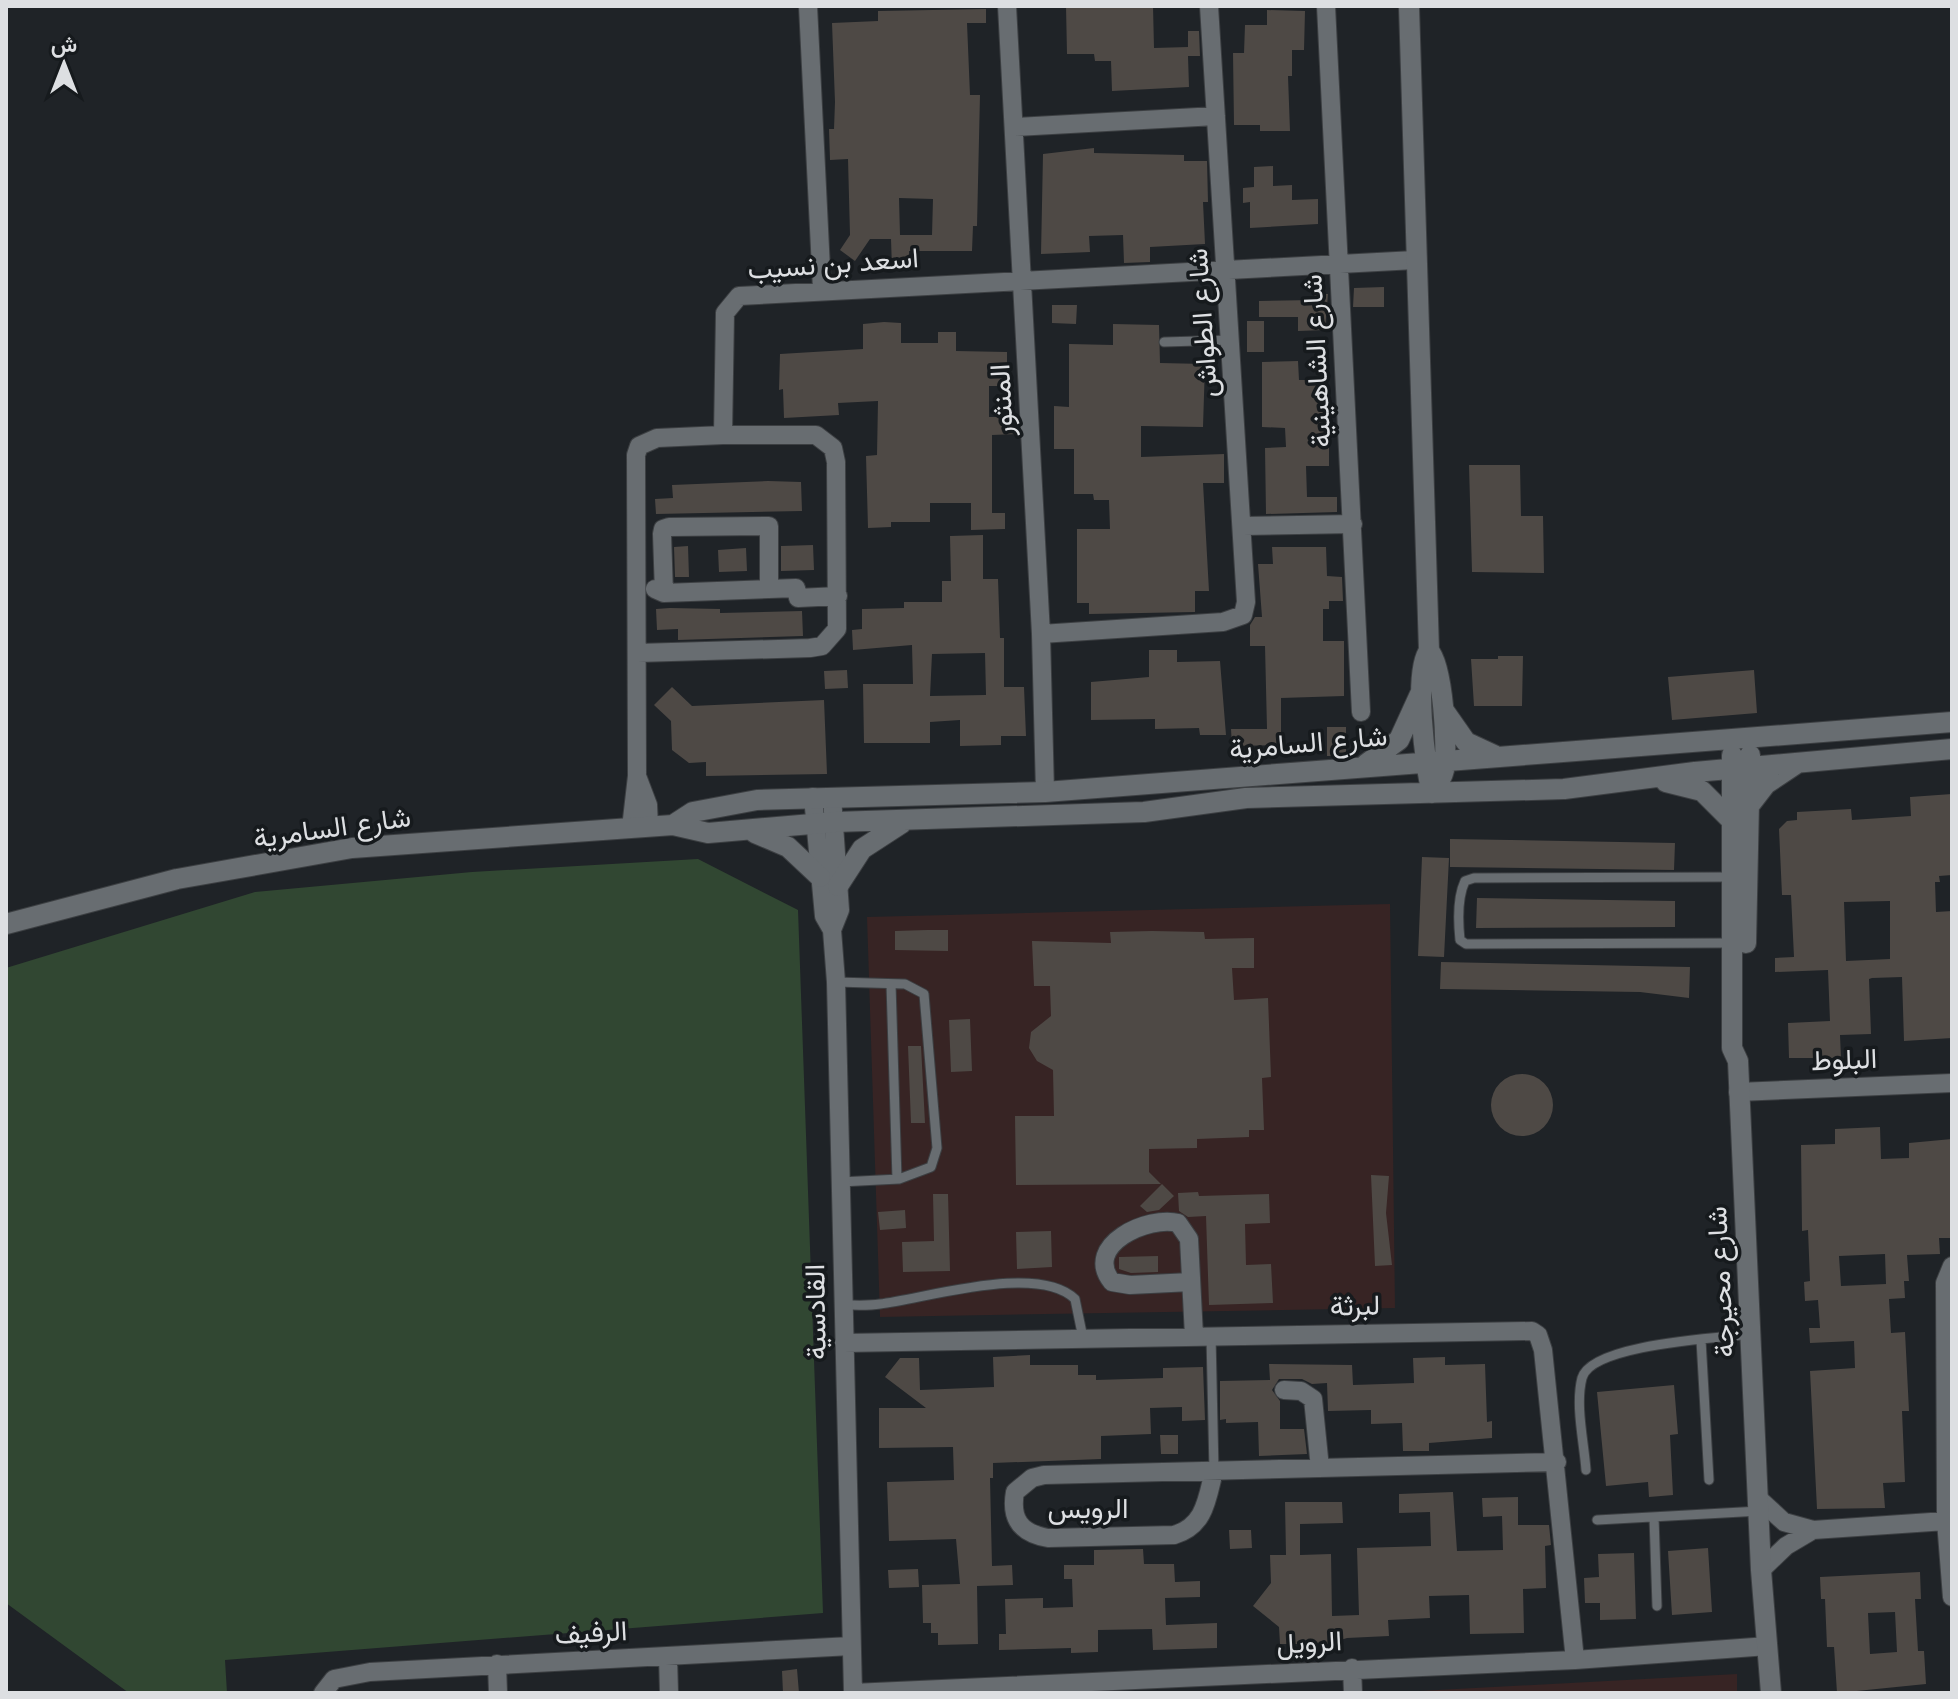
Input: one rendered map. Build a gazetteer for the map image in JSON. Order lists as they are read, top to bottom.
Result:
{
  "streets": {
    "street": [
      "اسعد بن نسيب",
      "شارع الطواش",
      "شارع الشاهينية",
      "المنثور",
      "شارع السامرية",
      "البلوط",
      "شارع محيرجة",
      "لبرثة",
      "القادسية",
      "الرويس",
      "الرفيف",
      "الرويل"
    ]
  },
  "crossings": [
    ["اسعد بن نسيب", "شارع الطواش"],
    ["اسعد بن نسيب", "شارع الشاهينية"],
    ["اسعد بن نسيب", "المنثور"],
    ["شارع الطواش", "المنثور"],
    ["المنثور", "شارع السامرية"],
    ["شارع السامرية", "شارع محيرجة"],
    ["شارع السامرية", "القادسية"],
    ["البلوط", "شارع محيرجة"],
    ["شارع محيرجة", "الرويل"],
    ["لبرثة", "القادسية"],
    ["لبرثة", "الرويس"],
    ["لبرثة", "الرويل"],
    ["القادسية", "الرفيف"],
    ["القادسية", "الرويل"]
  ],
  "north": "top"
}
